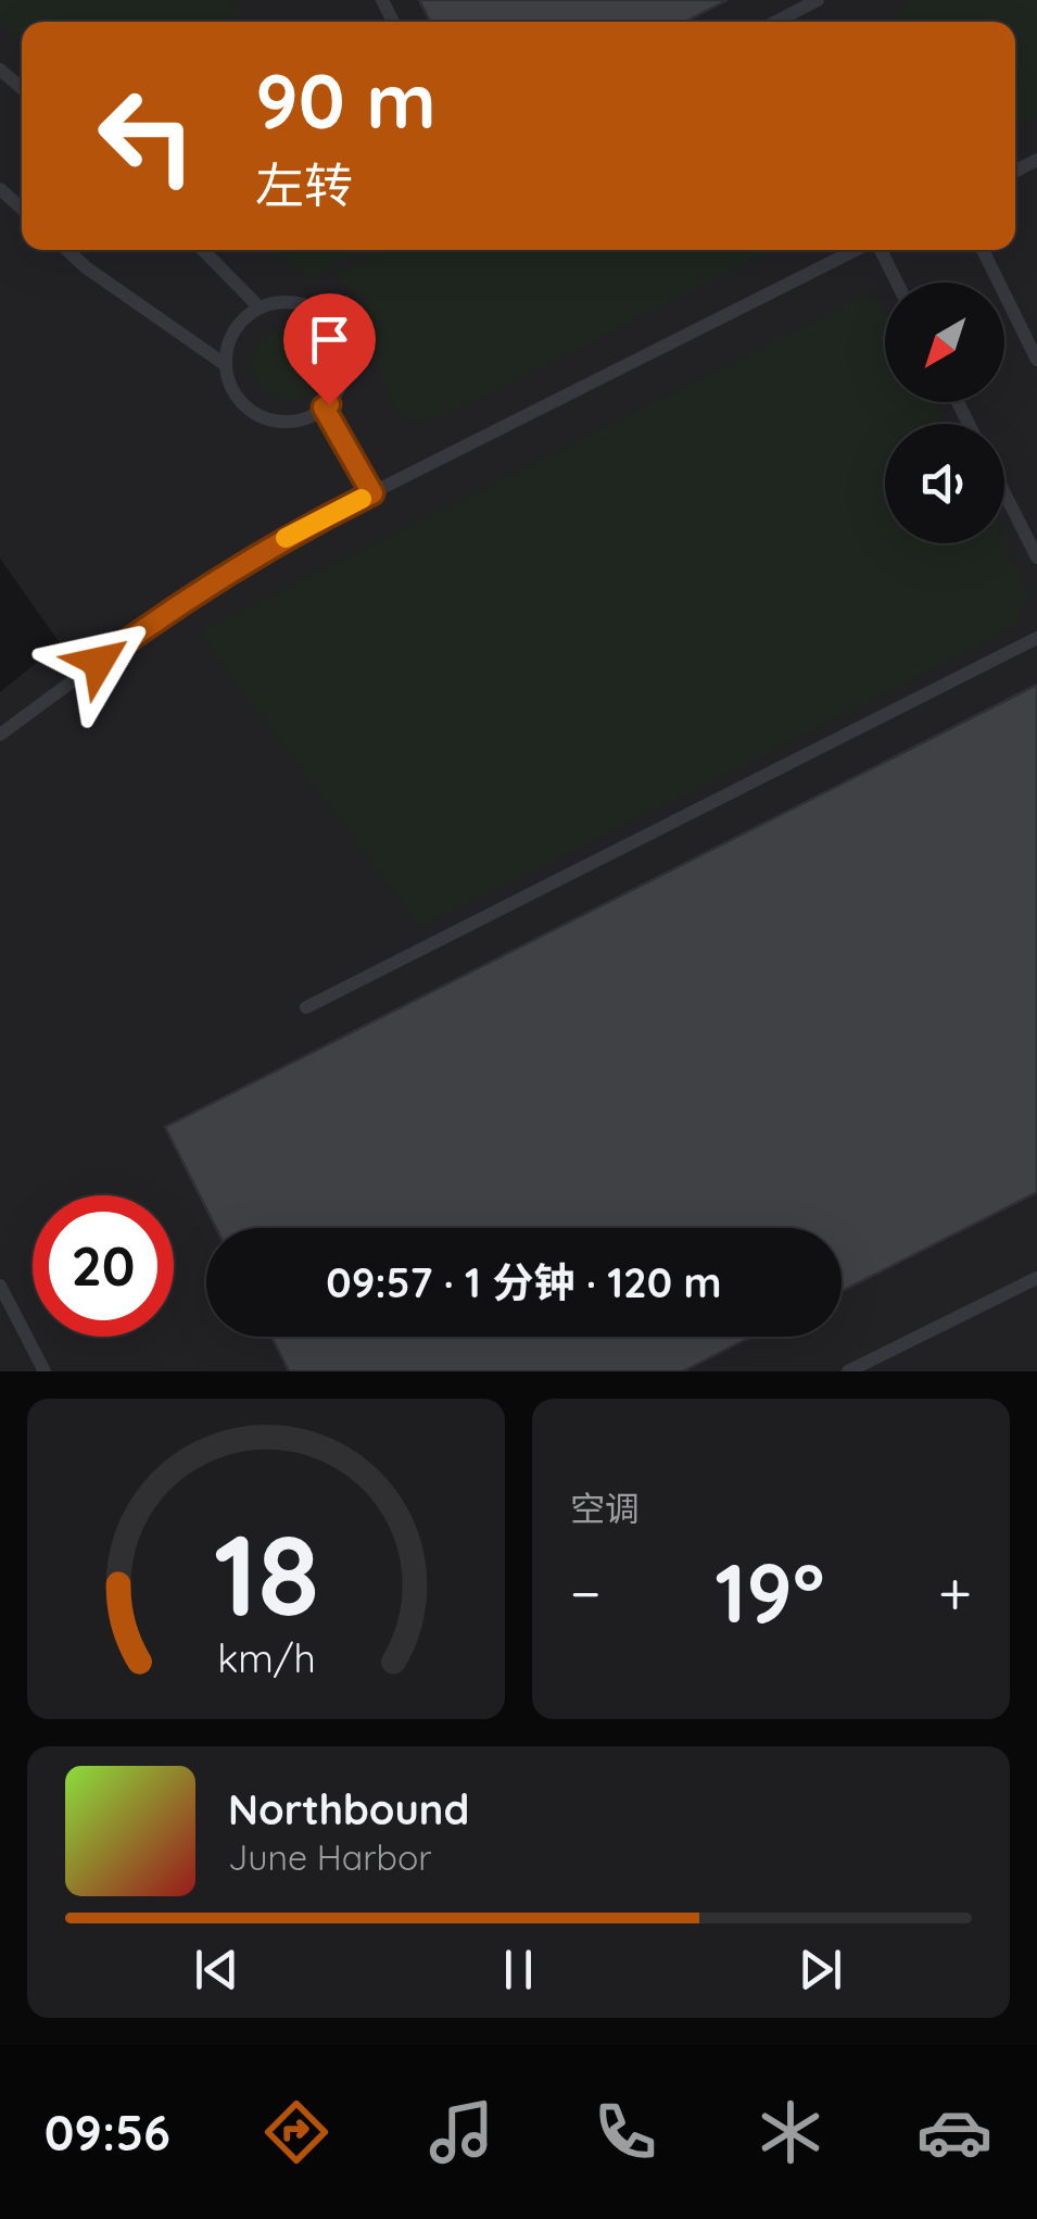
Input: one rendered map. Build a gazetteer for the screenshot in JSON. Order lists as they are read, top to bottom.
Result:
{
  "north": "bottom left",
  "page": {
    "turn": ["90 m", "左转"],
    "limit": "20",
    "trip": "09:57 · 1 分钟 · 120 m",
    "tile": "空调",
    "heat": ["−", "19°", "+"],
    "song": ["Northbound", "June Harbor"],
    "tabs": "09:56",
    "gauge": ["18", "km/h"]
  }
}
